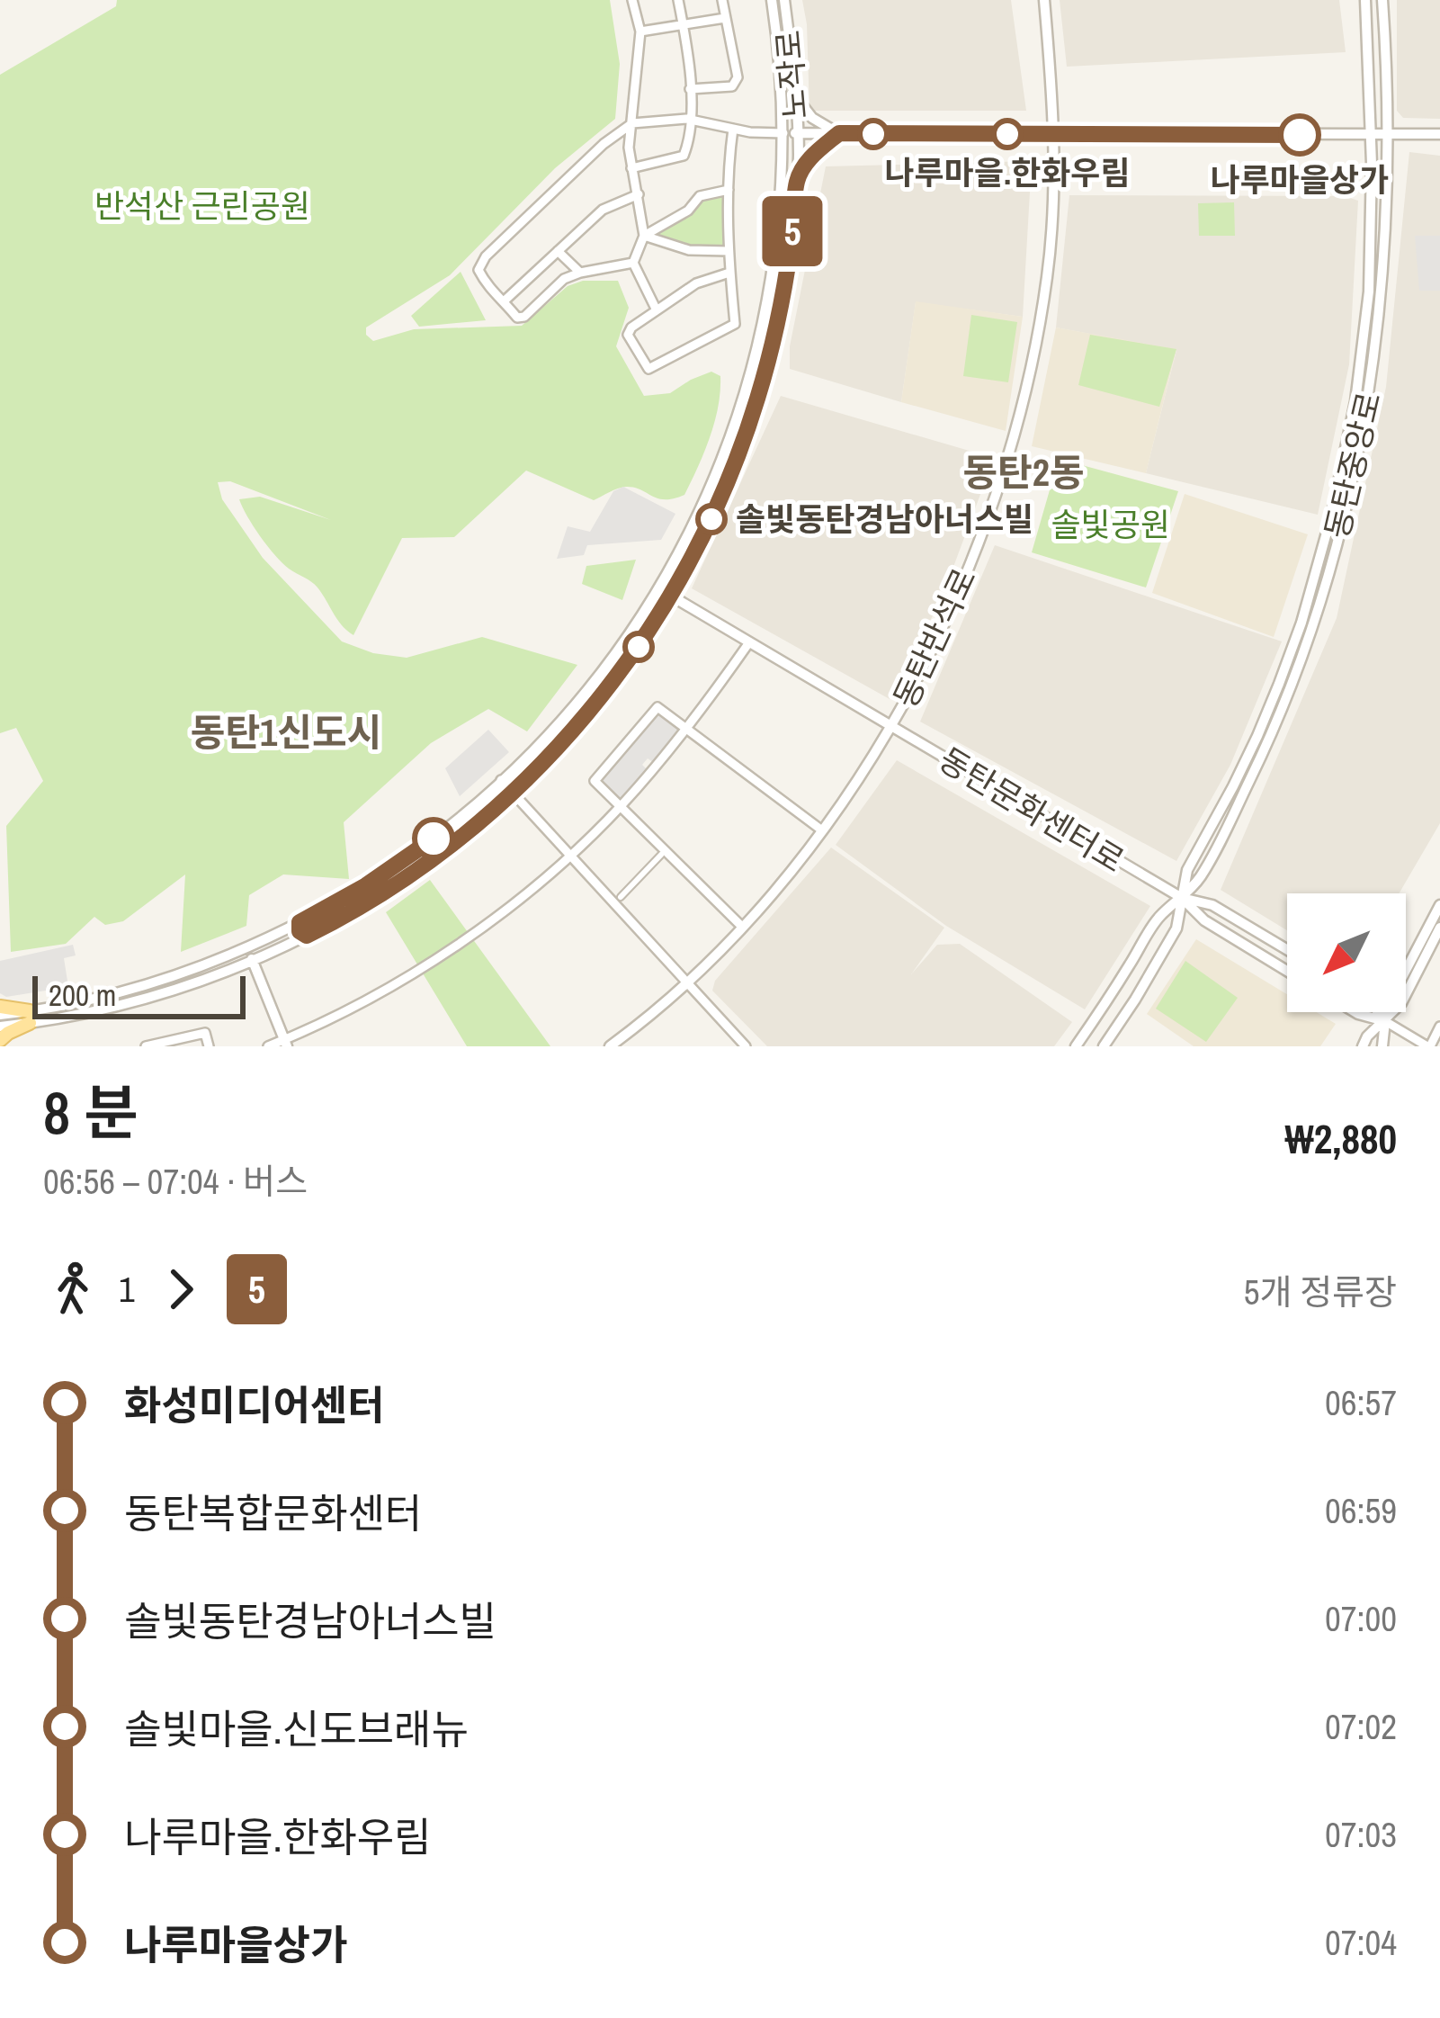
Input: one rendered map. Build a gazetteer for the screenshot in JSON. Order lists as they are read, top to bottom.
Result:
{
  "streets": {
    "street": [
      "노작로",
      "동탄중앙로",
      "동탄반석로",
      "동탄문화센터로"
    ]
  },
  "crossings": [
    ["노작로", "동탄문화센터로"],
    ["동탄중앙로", "동탄문화센터로"],
    ["동탄반석로", "동탄문화센터로"]
  ],
  "districts": ["동탄2동", "동탄1신도시"],
  "parks": ["반석산 근린공원", "솔빛공원"],
  "places": ["나루마을.한화우림", "나루마을상가", "솔빛동탄경남아너스빌"],
  "lines": ["bus line 5"],
  "scale_bar": "200 m",
  "north": "bottom left",
  "page": {
    "on_map": "5",
    "scale": "200 m",
    "heading": ["8 분", "06:56 – 07:04 · 버스", "₩2,880"],
    "legs": ["1", "5", "5개 정류장"],
    "list": [
      {
        "name": "화성미디어센터",
        "value": "06:57"
      },
      {
        "name": "동탄복합문화센터",
        "value": "06:59"
      },
      {
        "name": "솔빛동탄경남아너스빌",
        "value": "07:00"
      },
      {
        "name": "솔빛마을.신도브래뉴",
        "value": "07:02"
      },
      {
        "name": "나루마을.한화우림",
        "value": "07:03"
      },
      {
        "name": "나루마을상가",
        "value": "07:04"
      }
    ]
  }
}
